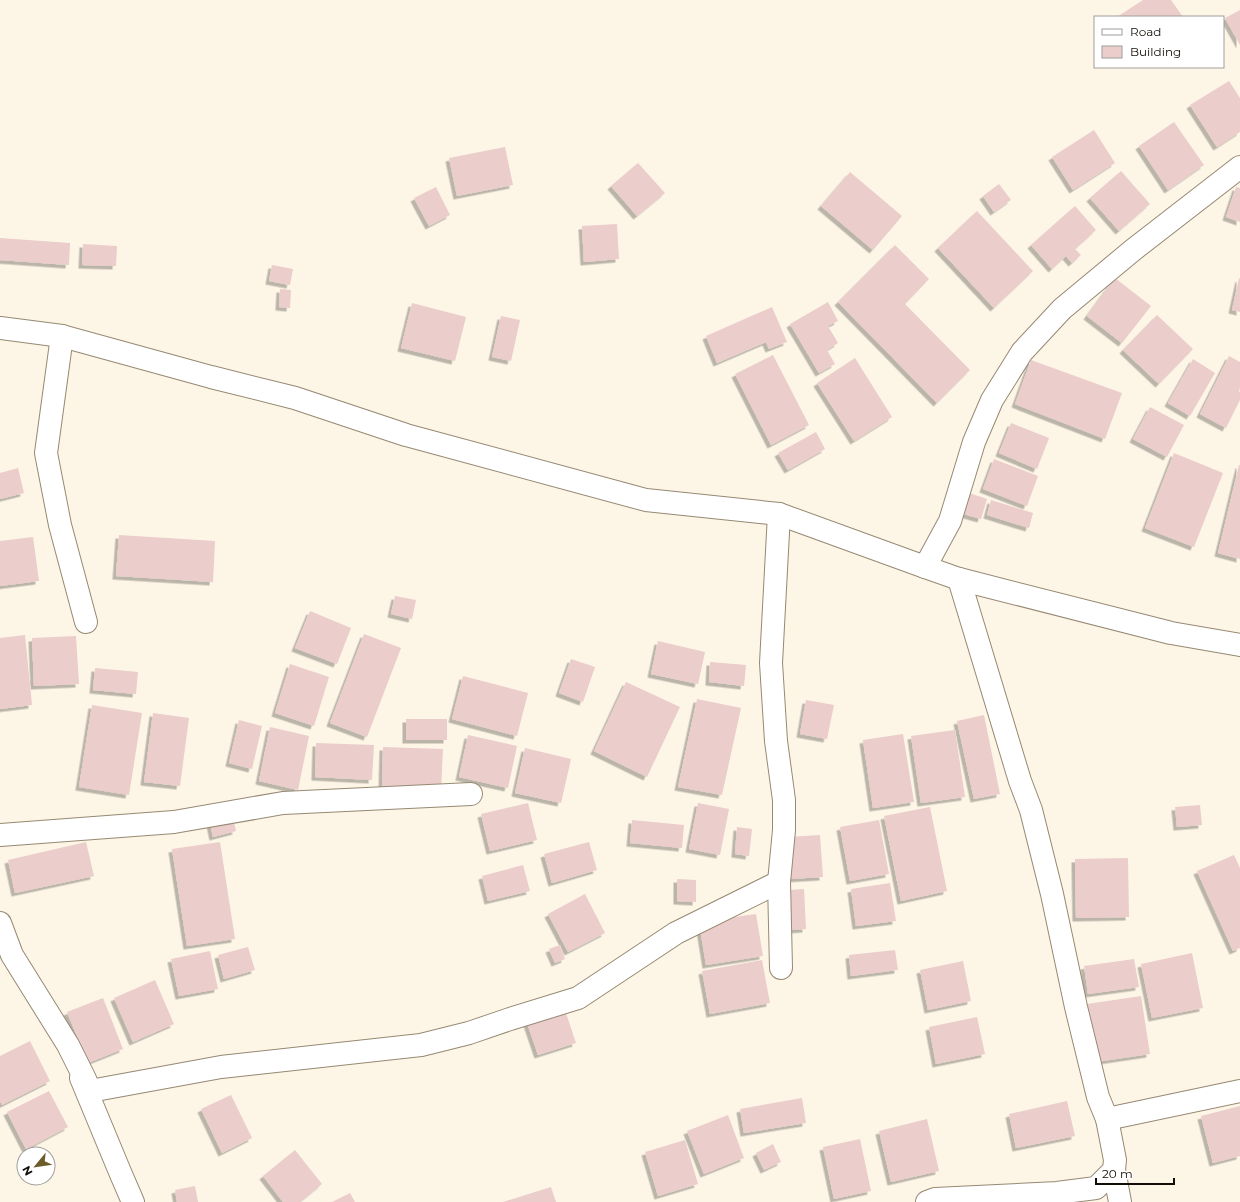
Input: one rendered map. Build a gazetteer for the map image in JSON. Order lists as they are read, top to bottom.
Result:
{
  "legend": ["Road", "Building"],
  "scale_bar": "20 m",
  "north": "bottom left"
}
